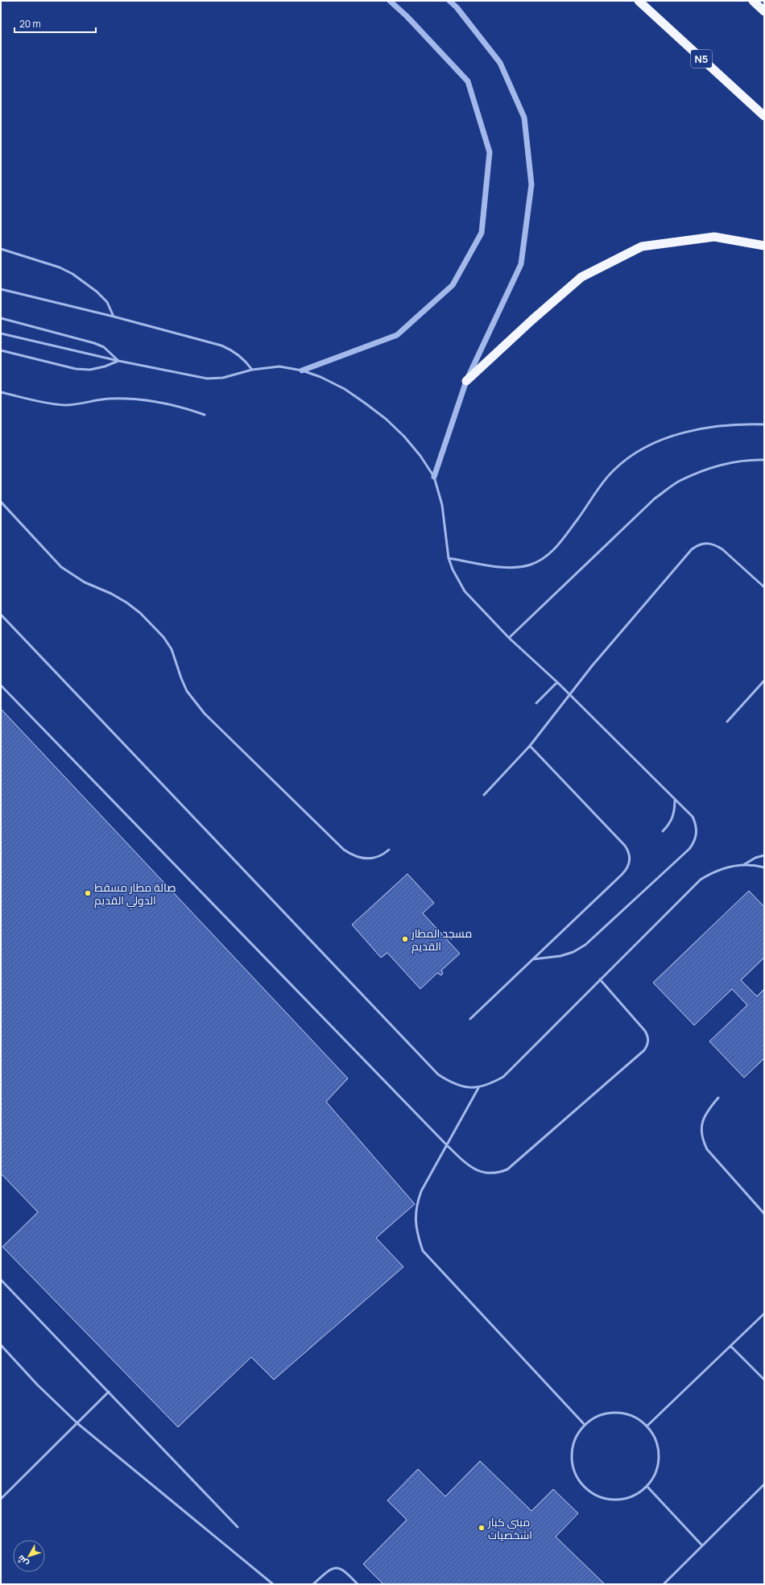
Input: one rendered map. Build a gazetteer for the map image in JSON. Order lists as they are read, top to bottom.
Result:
{
  "streets": {
    "highway": ["N5"]
  },
  "places": ["صالة مطار مسقط الدولي القديم", "مسجد المطار القديم", "مبنى كبار اشخصيات"],
  "scale_bar": "20 m",
  "north": "bottom left"
}
